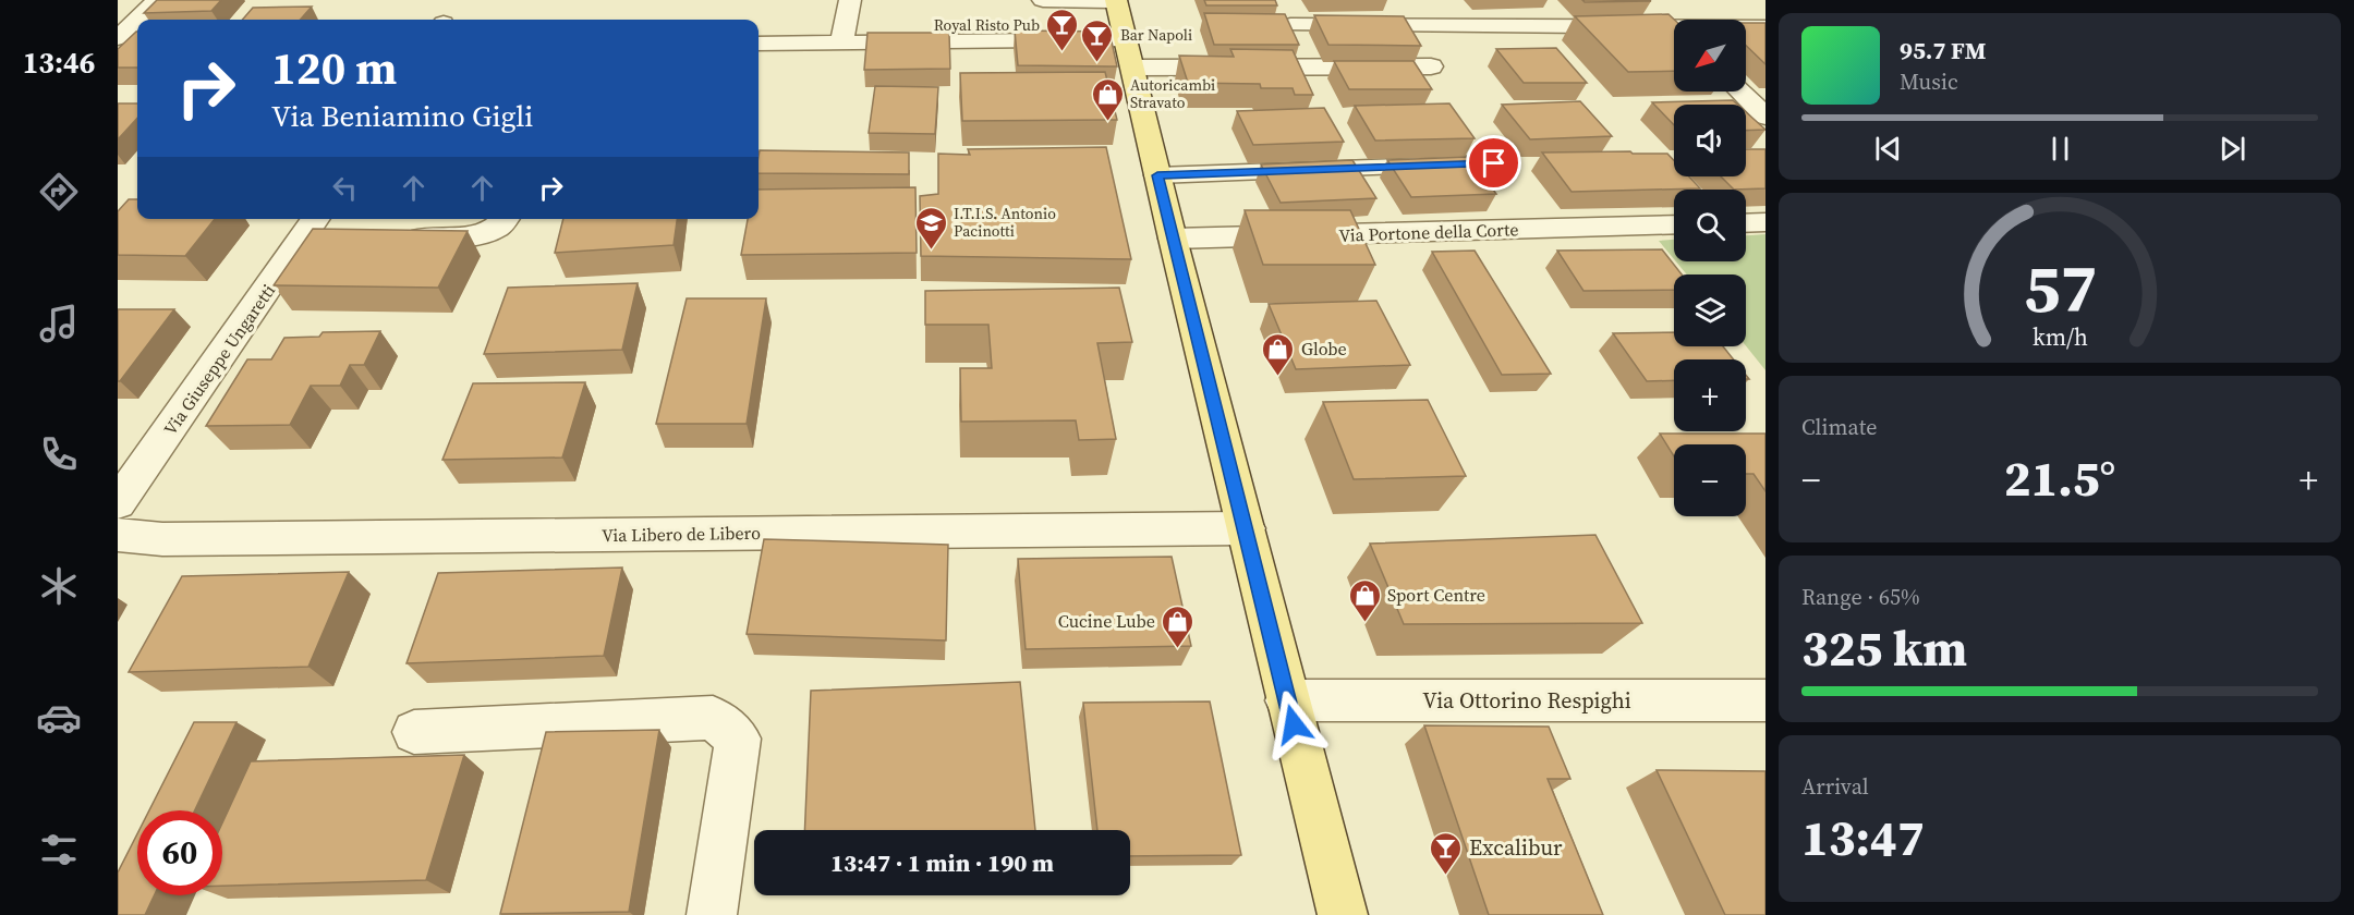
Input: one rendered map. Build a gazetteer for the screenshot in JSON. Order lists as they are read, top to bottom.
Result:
{
  "streets": {
    "street": [
      "Via Portone della Corte",
      "Via Giuseppe Ungaretti",
      "Via Libero de Libero",
      "Via Ottorino Respighi"
    ]
  },
  "places": {
    "bar": ["Royal Risto Pub", "Bar Napoli", "Excalibur"],
    "shop": [
      "Autoricambi Stravato",
      "Globe",
      "Sport Centre",
      "Cucine Lube"
    ],
    "school or university": ["I.T.I.S. Antonio Pacinotti"]
  },
  "north": "bottom left",
  "page": {
    "tabs": "13:46",
    "map_buttons": ["+", "−"],
    "turn": ["120 m", "Via Beniamino Gigli"],
    "song": ["95.7 FM", "Music"],
    "tile": [
      "Climate",
      ["Range · 65%", "325 km"],
      ["Arrival", "13:47"]
    ],
    "heat": ["−", "21.5°", "+"],
    "limit": "60",
    "trip": "13:47 · 1 min · 190 m",
    "gauge": ["57", "km/h"]
  }
}
